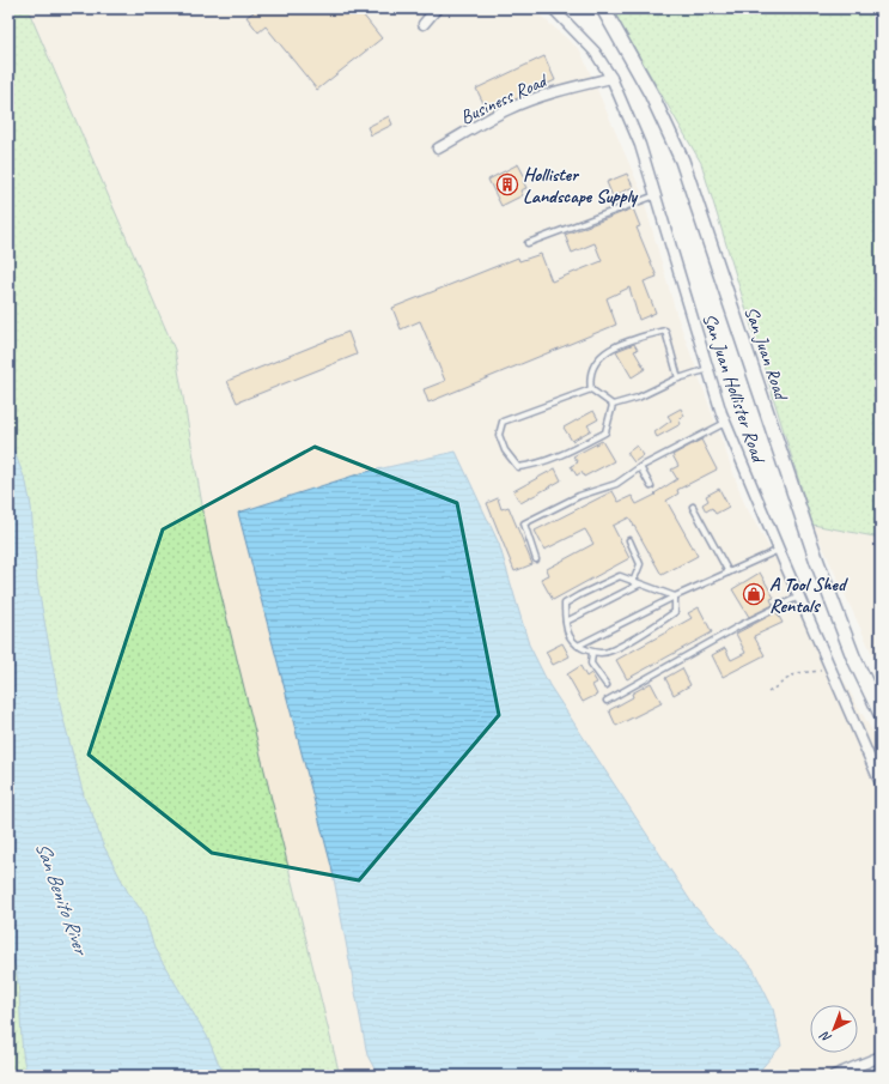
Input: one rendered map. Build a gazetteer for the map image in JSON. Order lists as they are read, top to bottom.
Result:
{
  "streets": {
    "main road": ["San Juan Road"],
    "street": ["Business Road", "San Juan Hollister Road"]
  },
  "crossings": [
    ["Business Road", "San Juan Hollister Road"]
  ],
  "water": ["San Benito River"],
  "places": {
    "building": ["Hollister Landscape Supply"],
    "shop": ["A Tool Shed Rentals"]
  },
  "north": "bottom left"
}
